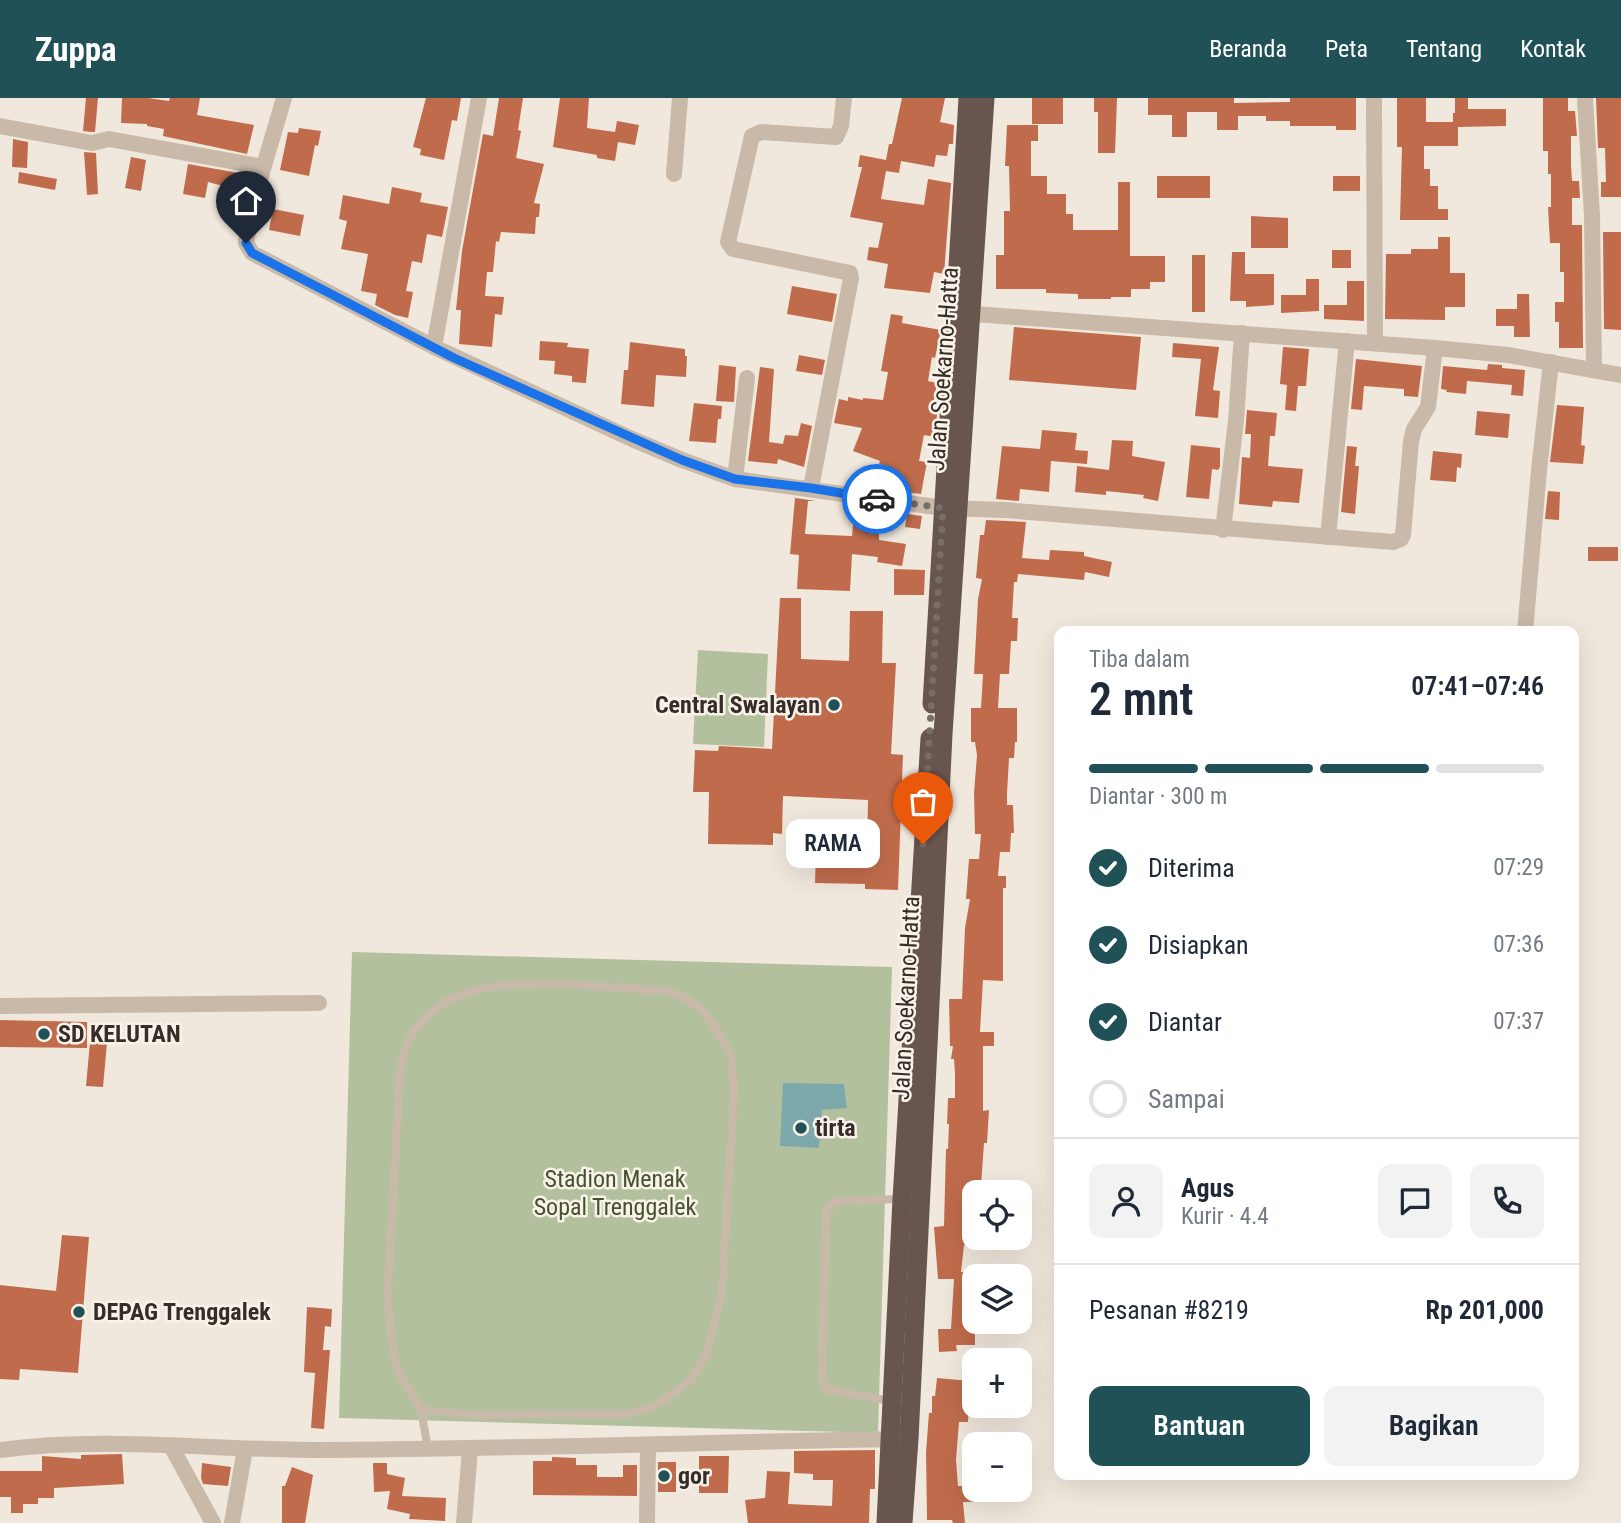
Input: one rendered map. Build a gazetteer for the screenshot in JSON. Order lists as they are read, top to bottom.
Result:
{
  "streets": {
    "highway": ["Jalan Soekarno-Hatta"]
  },
  "parks": ["Stadion Menak Sopal Trenggalek"],
  "places": [
    "Central Swalayan",
    "RAMA",
    "SD KELUTAN",
    "tirta",
    "DEPAG Trenggalek",
    "gor"
  ],
  "page": {
    "header": "Zuppa",
    "nav": [
      "Beranda",
      "Peta",
      "Tentang",
      "Kontak"
    ],
    "heading": ["2 mnt", "Tiba dalam", "07:41–07:46"],
    "panel": [
      "Agus",
      "Kurir · 4.4",
      "Pesanan #8219",
      "Rp 201,000"
    ],
    "bar": "Diantar · 300 m",
    "bubble": "RAMA",
    "list": [
      ["Diterima", "07:29"],
      ["Disiapkan", "07:36"],
      ["Diantar", "07:37"],
      "Sampai"
    ],
    "map_buttons": ["+", "−"],
    "buttons": ["Bantuan", "Bagikan"]
  }
}
